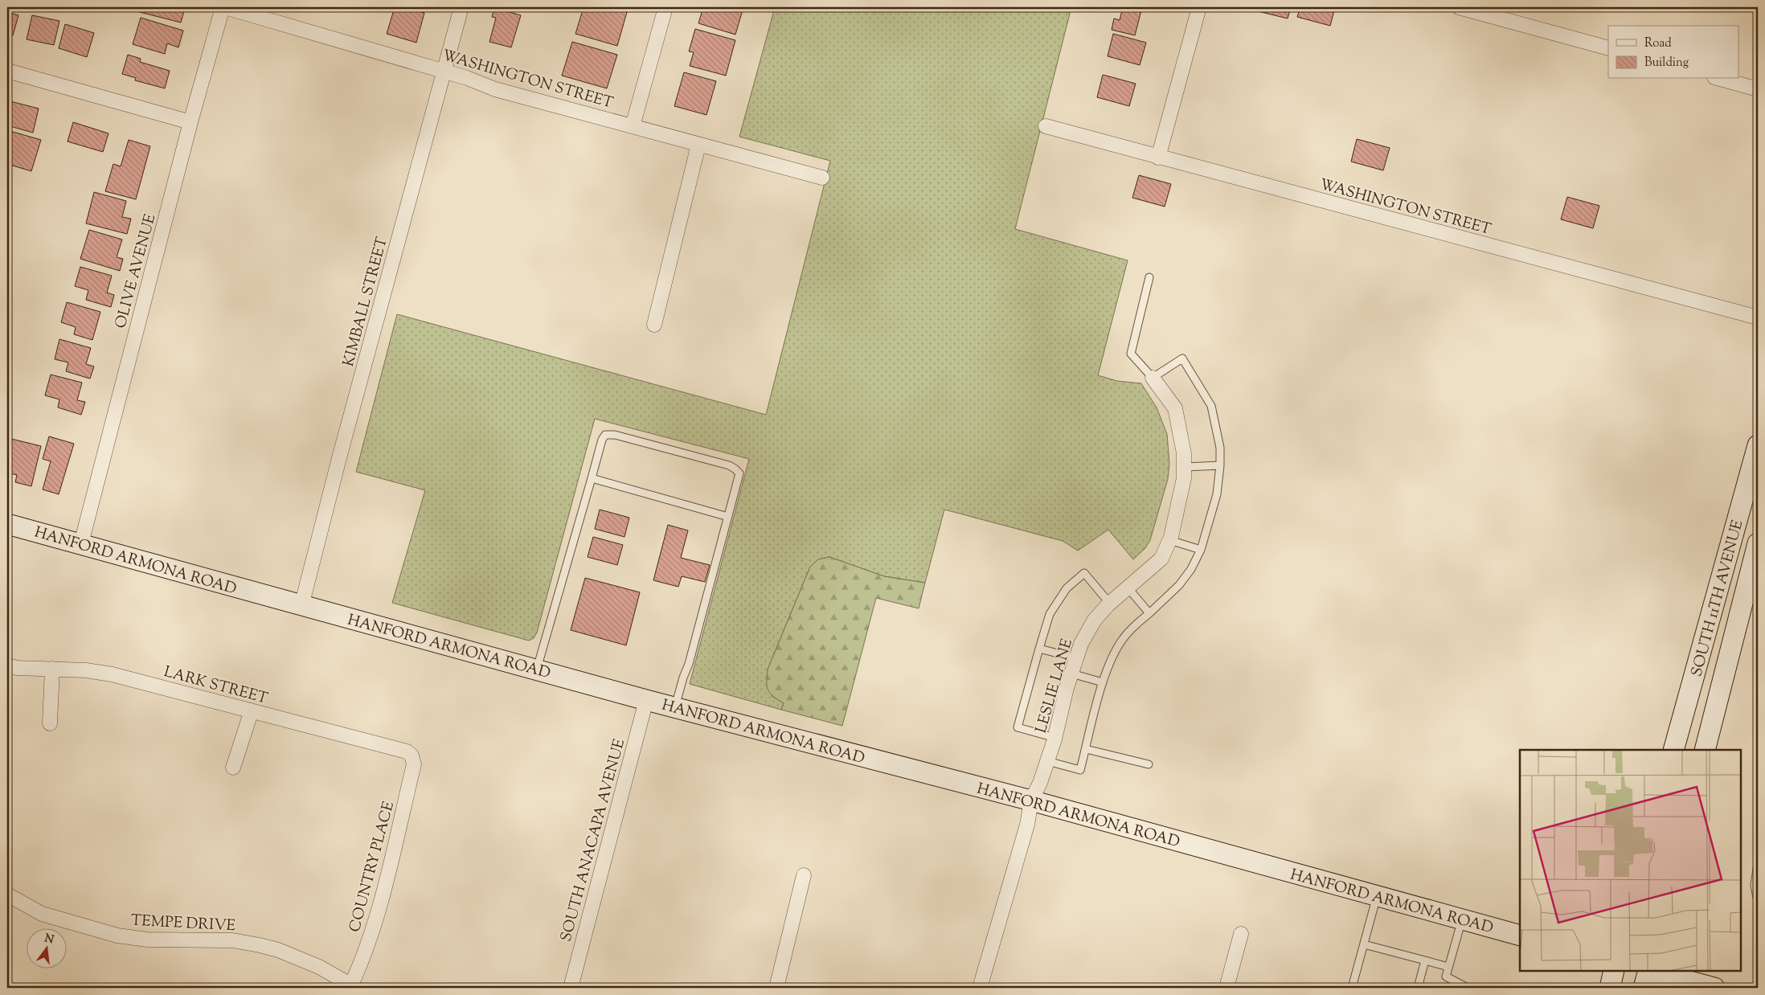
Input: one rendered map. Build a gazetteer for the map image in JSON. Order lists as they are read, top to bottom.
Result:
{
  "streets": {
    "main road": ["HANFORD ARMONA ROAD", "SOUTH 11TH AVENUE"],
    "street": [
      "WASHINGTON STREET",
      "OLIVE AVENUE",
      "KIMBALL STREET",
      "LARK STREET",
      "LESLIE LANE",
      "SOUTH ANACAPA AVENUE",
      "COUNTRY PLACE",
      "TEMPE DRIVE"
    ]
  },
  "crossings": [
    ["WASHINGTON STREET", "OLIVE AVENUE"],
    ["WASHINGTON STREET", "KIMBALL STREET"],
    ["OLIVE AVENUE", "HANFORD ARMONA ROAD"],
    ["KIMBALL STREET", "HANFORD ARMONA ROAD"],
    ["HANFORD ARMONA ROAD", "LESLIE LANE"],
    ["HANFORD ARMONA ROAD", "SOUTH ANACAPA AVENUE"],
    ["LARK STREET", "COUNTRY PLACE"],
    ["COUNTRY PLACE", "TEMPE DRIVE"]
  ],
  "legend": ["Road", "Building"],
  "north": "top"
}
